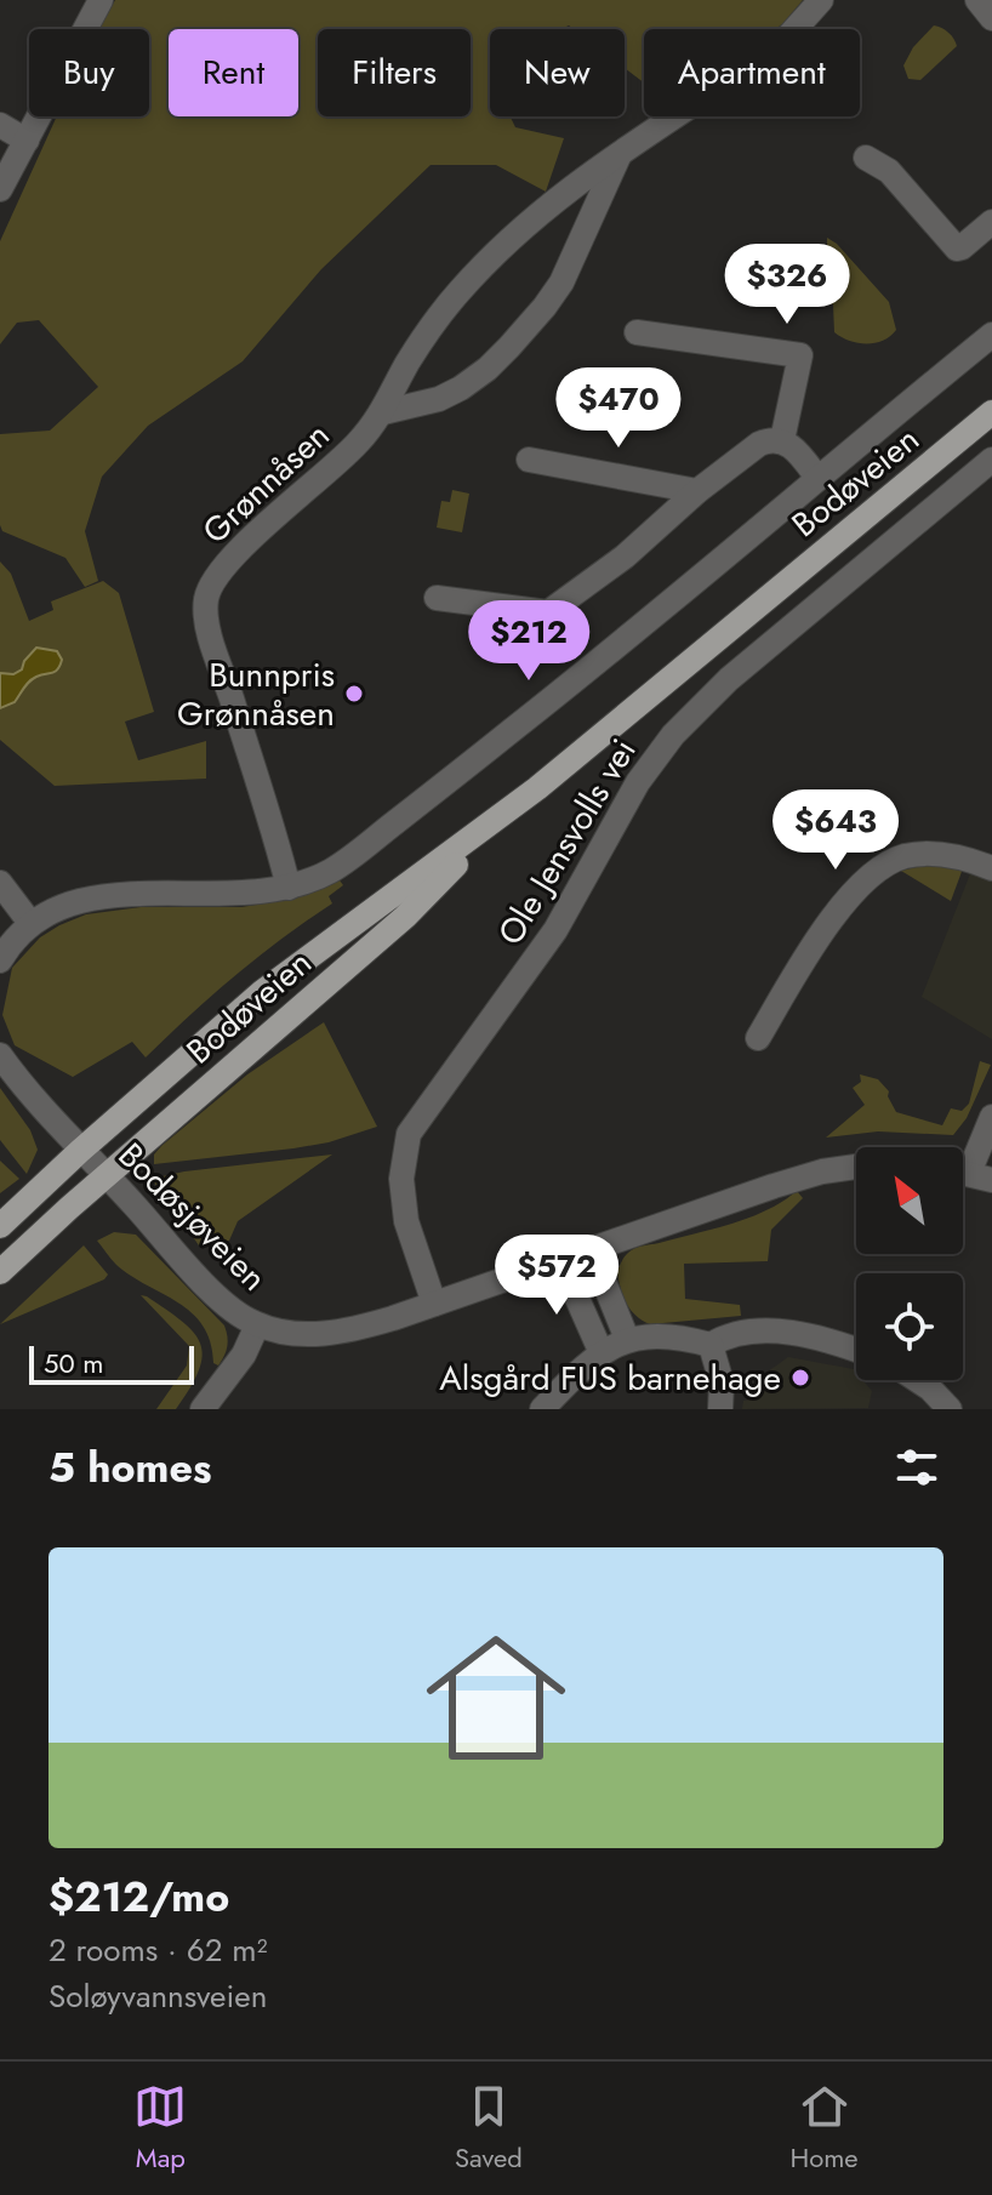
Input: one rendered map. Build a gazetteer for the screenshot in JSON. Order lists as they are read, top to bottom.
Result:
{
  "streets": {
    "main road": ["Bodøveien"],
    "street": ["Grønnåsen", "Ole Jensvolls vei", "Bodøsjøveien"]
  },
  "crossings": [
    ["Bodøveien", "Bodøsjøveien"],
    ["Ole Jensvolls vei", "Bodøsjøveien"]
  ],
  "places": ["Bunnpris Grønnåsen", "Alsgård FUS barnehage"],
  "scale_bar": "50 m",
  "north": "top left",
  "page": {
    "chip": [
      "Buy",
      "Rent",
      "Filters",
      "New",
      "Apartment"
    ],
    "price": [
      "$326",
      "$470",
      "$212",
      "$643",
      "$572"
    ],
    "scale": "50 m",
    "heading": "5 homes",
    "list": [
      {
        "name": "$212/mo",
        "note": "2 rooms · 62 m² · Soløyvannsveien"
      }
    ],
    "tabs": ["Map", "Saved", "Home"]
  }
}
